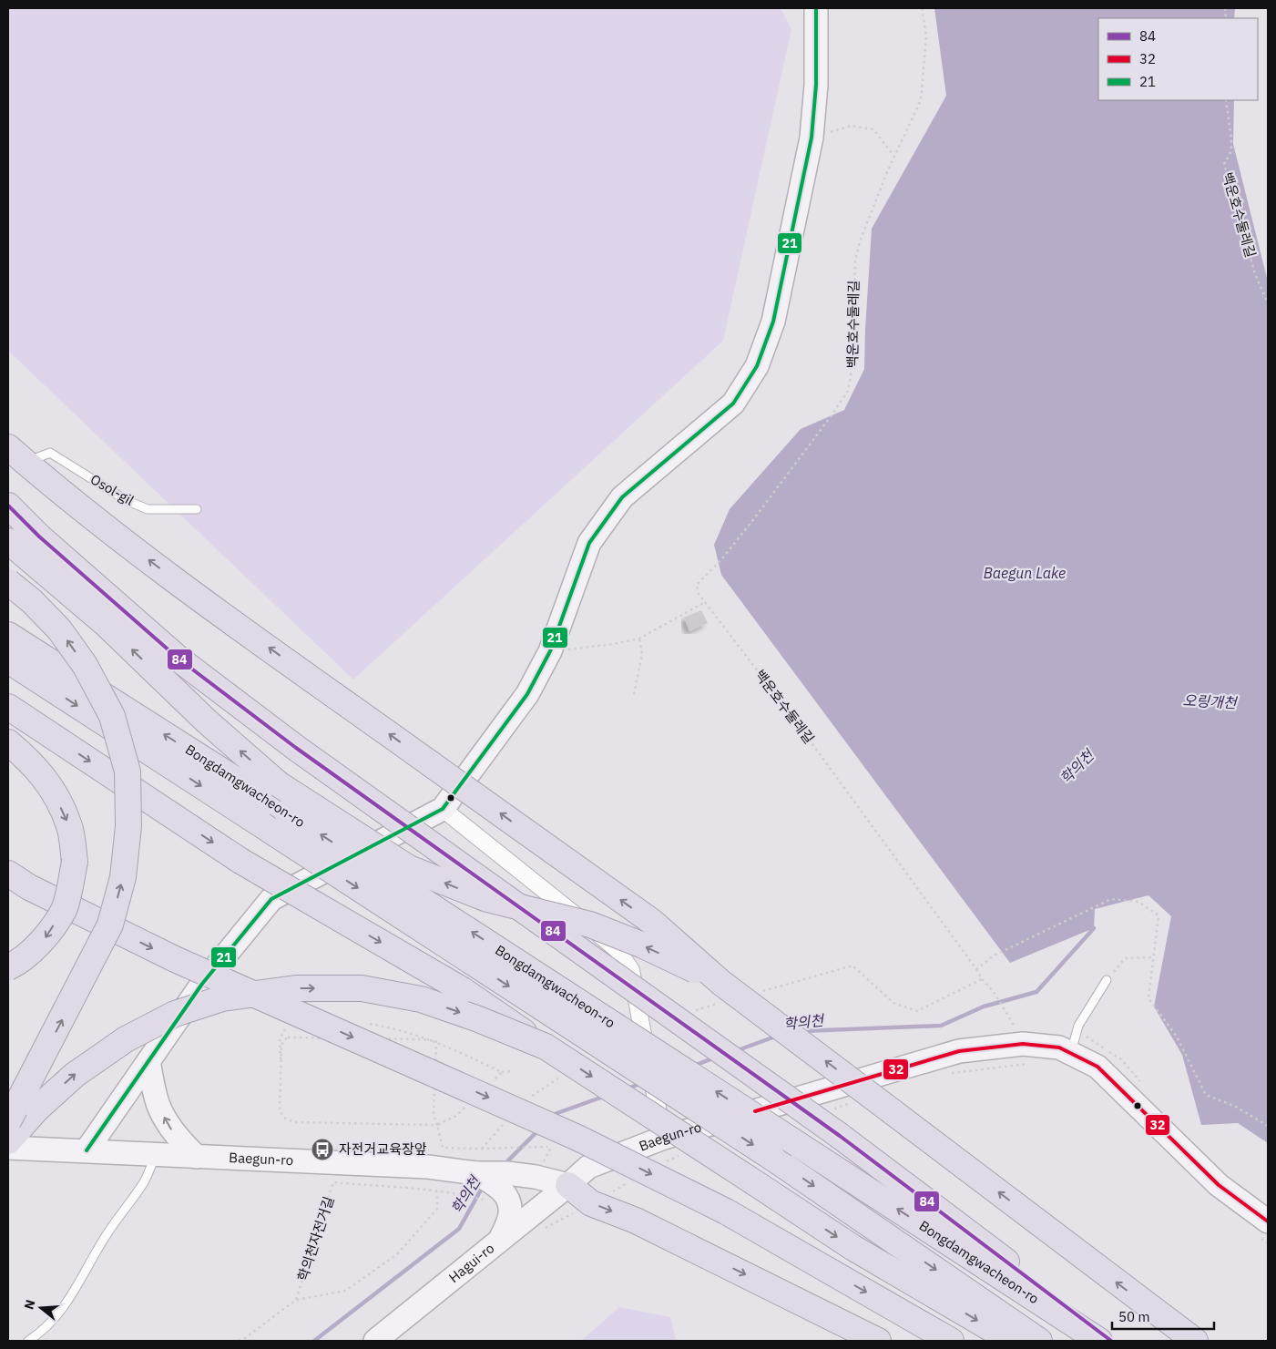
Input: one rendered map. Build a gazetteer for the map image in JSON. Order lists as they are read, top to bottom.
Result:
{
  "streets": {
    "highway": ["Bongdamgwacheon-ro"],
    "street": ["Baegun-ro", "Hagui-ro"],
    "lane": ["Osol-gil"],
    "path": ["백운호수둘레길", "학의천자전거길"]
  },
  "crossings": [
    ["Baegun-ro", "Hagui-ro"]
  ],
  "water": ["Baegun Lake", "오링개천", "학의천"],
  "places": {
    "bus stop": ["자전거교육장앞"]
  },
  "lines": ["transit line 21", "transit line 84", "transit line 32"],
  "legend": ["84", "32", "21"],
  "scale_bar": "50 m",
  "north": "left"
}
